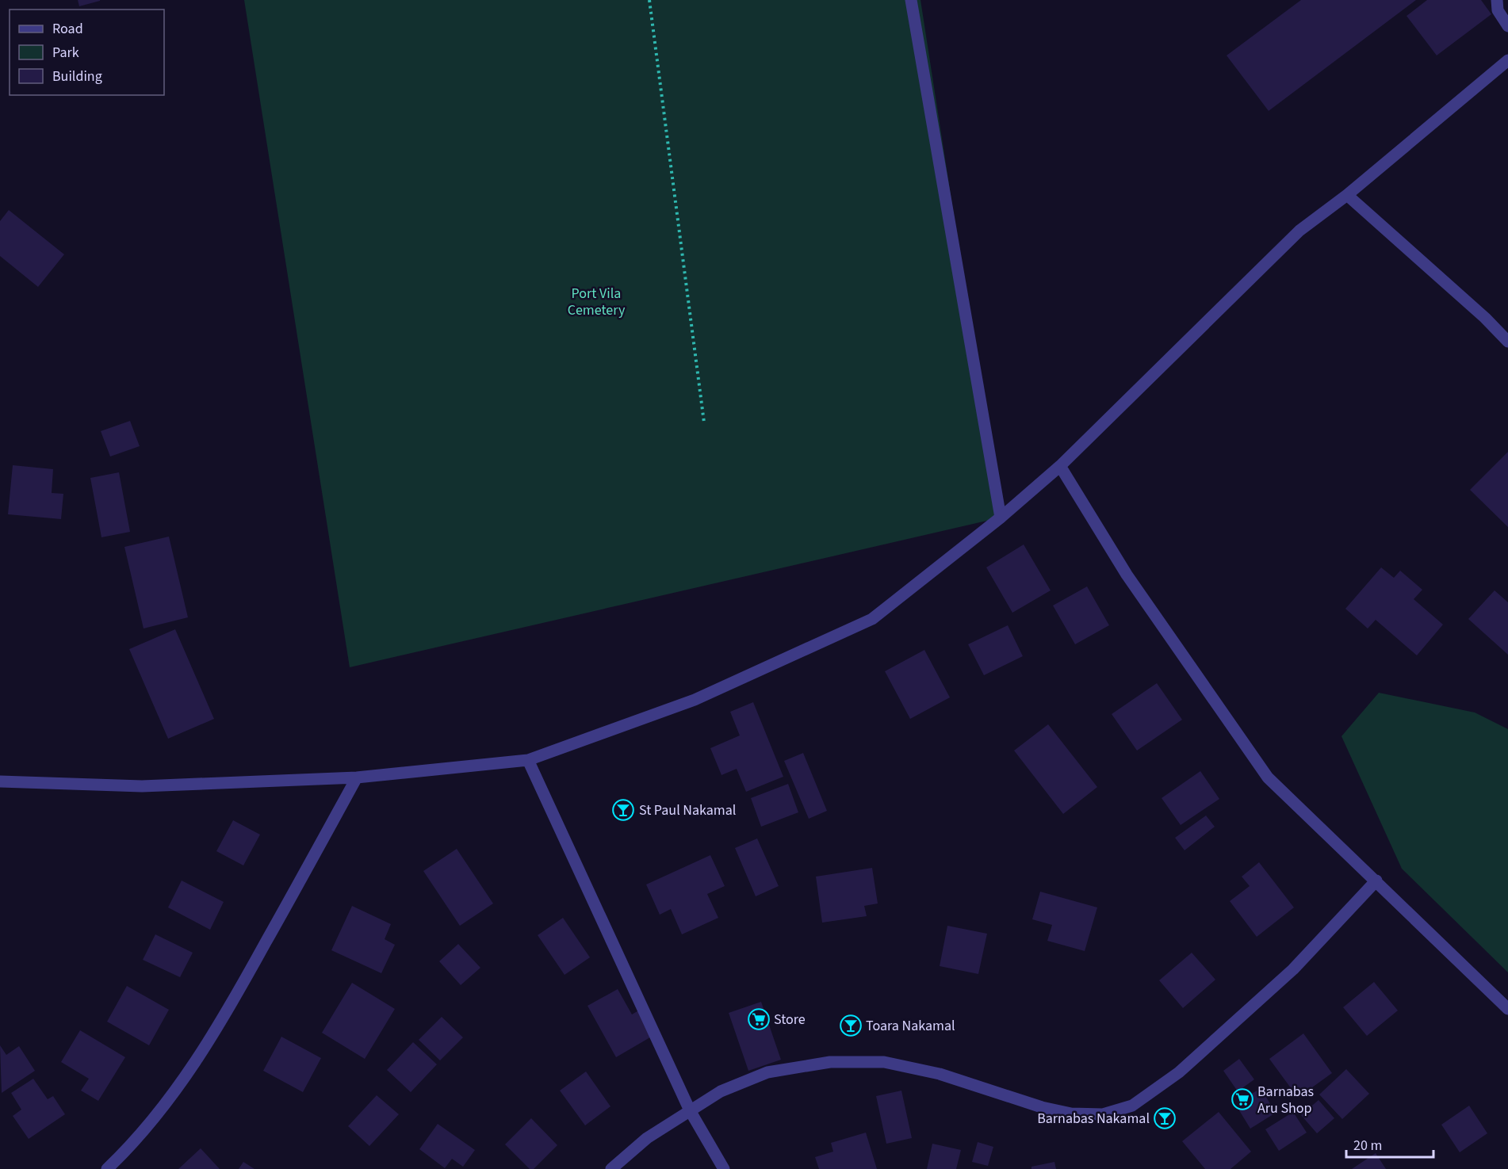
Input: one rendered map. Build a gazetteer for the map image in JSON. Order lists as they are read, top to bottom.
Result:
{
  "parks": ["Port Vila Cemetery"],
  "places": {
    "bar": ["St Paul Nakamal", "Toara Nakamal", "Barnabas Nakamal"],
    "supermarket": ["Store", "Barnabas Aru Shop"]
  },
  "legend": ["Road", "Park", "Building"],
  "scale_bar": "20 m"
}
